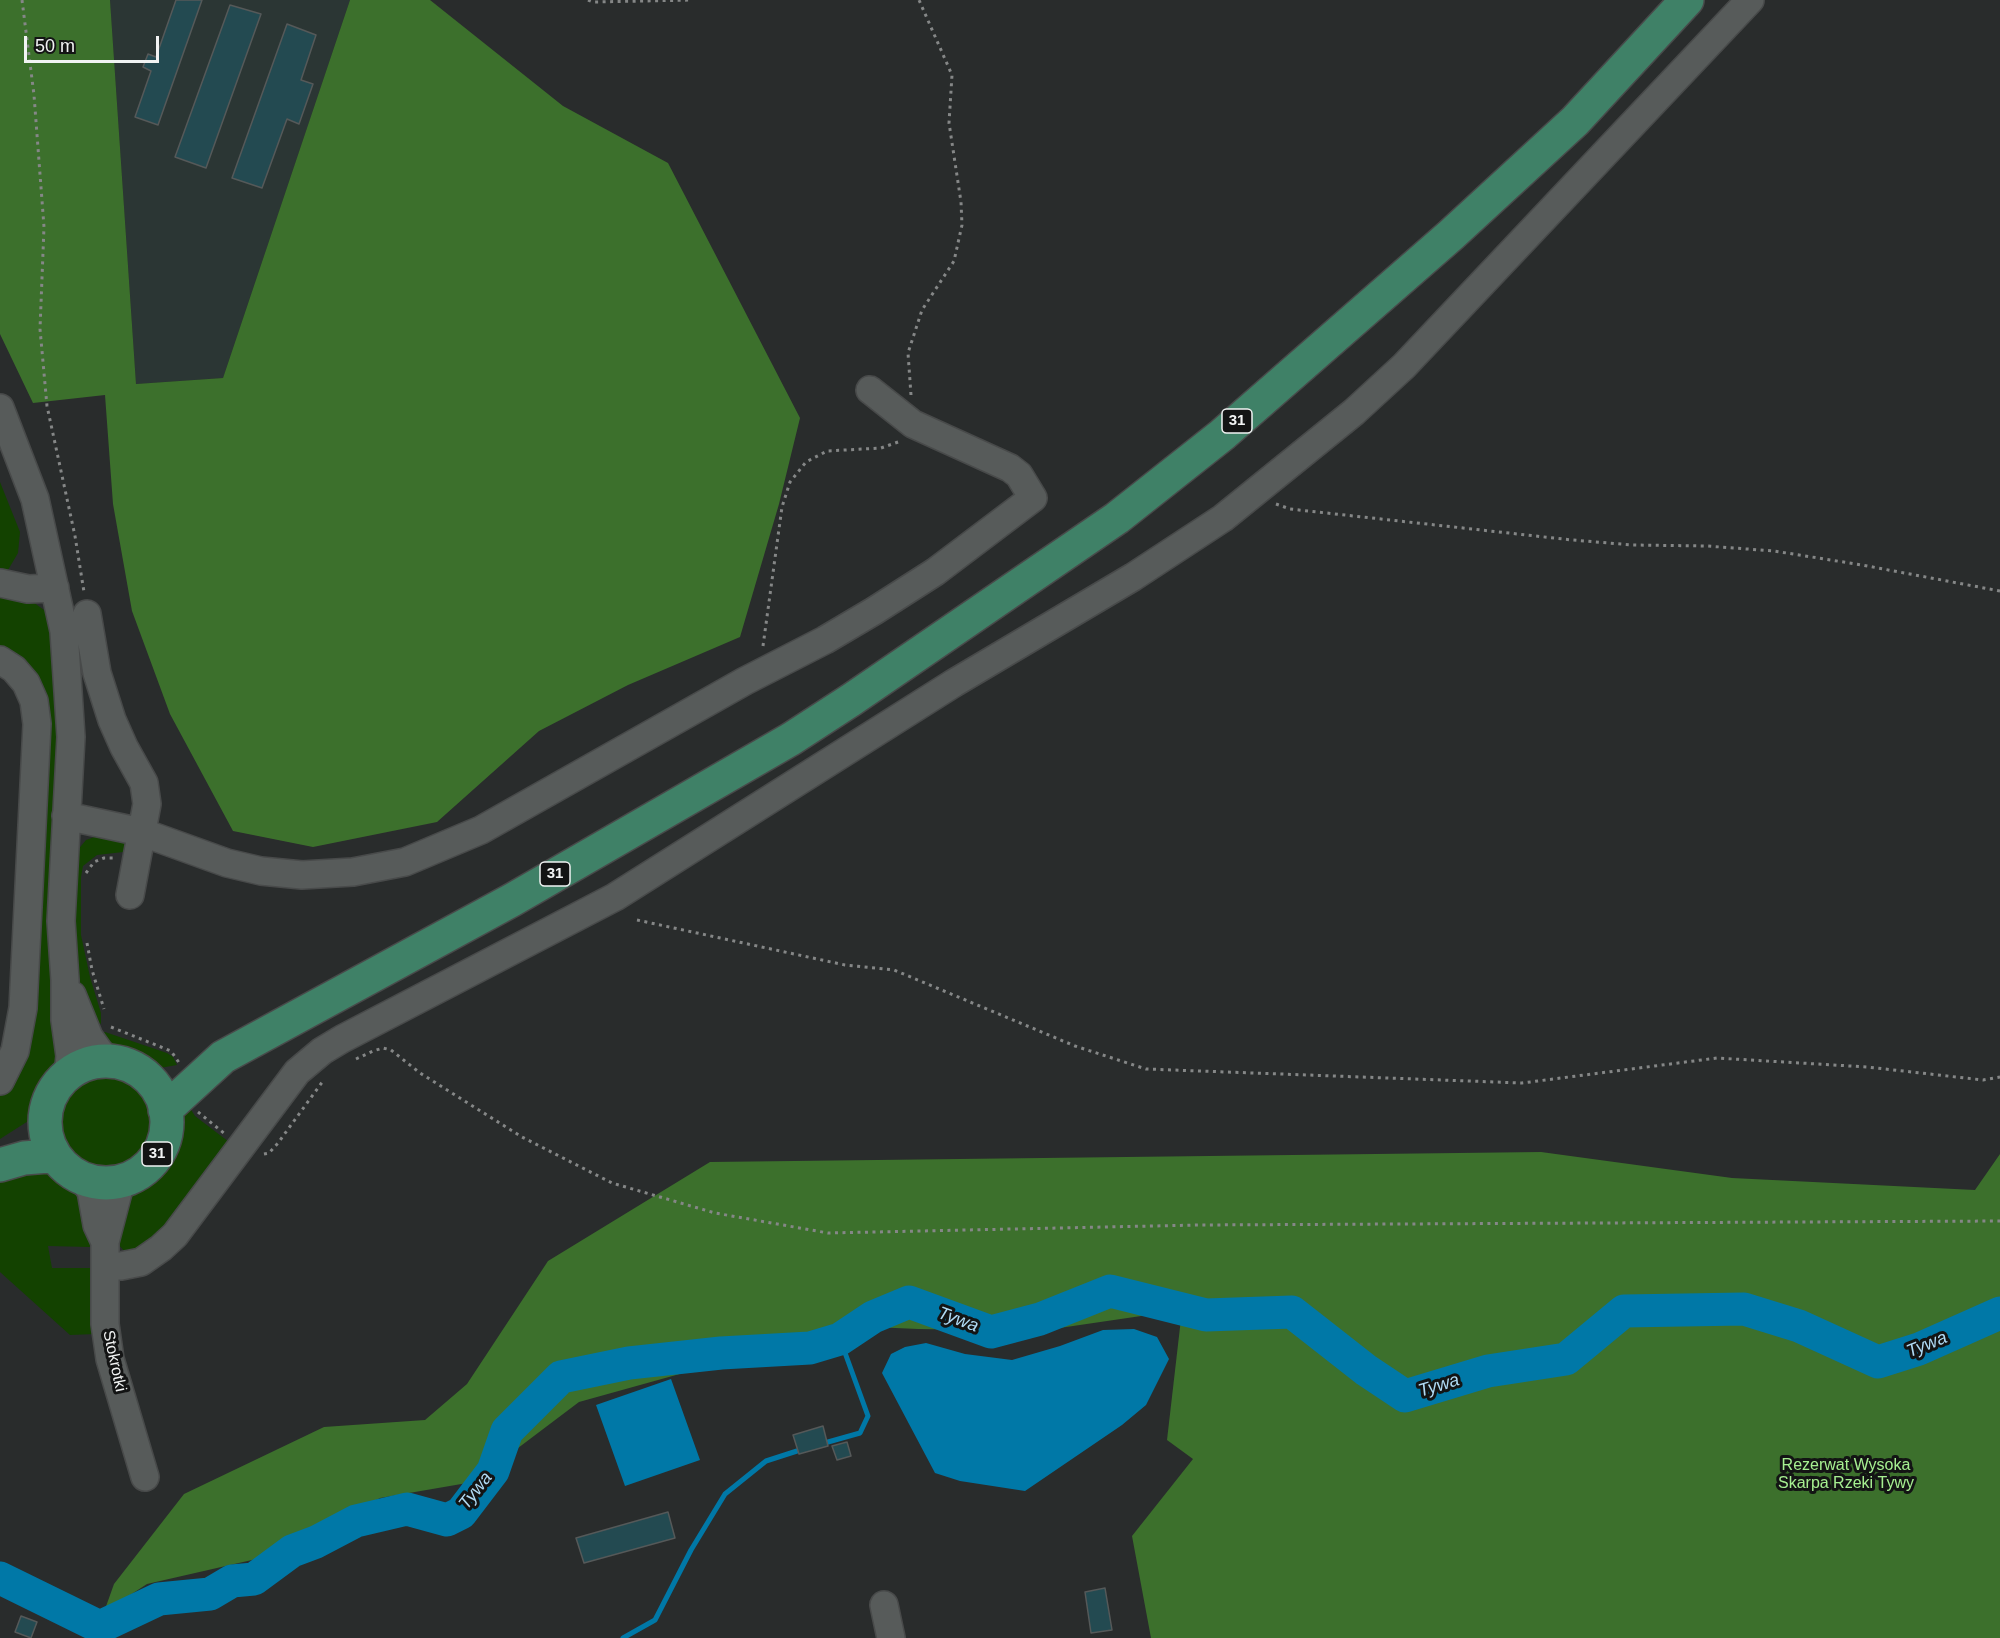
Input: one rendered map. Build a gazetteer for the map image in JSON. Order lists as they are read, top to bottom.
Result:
{
  "streets": {
    "main road": ["31"],
    "street": ["Stokrotki"]
  },
  "crossings": [
    ["31", "Stokrotki"]
  ],
  "water": ["Tywa"],
  "parks": ["Rezerwat Wysoka Skarpa Rzeki Tywy"],
  "scale_bar": "50 m"
}
